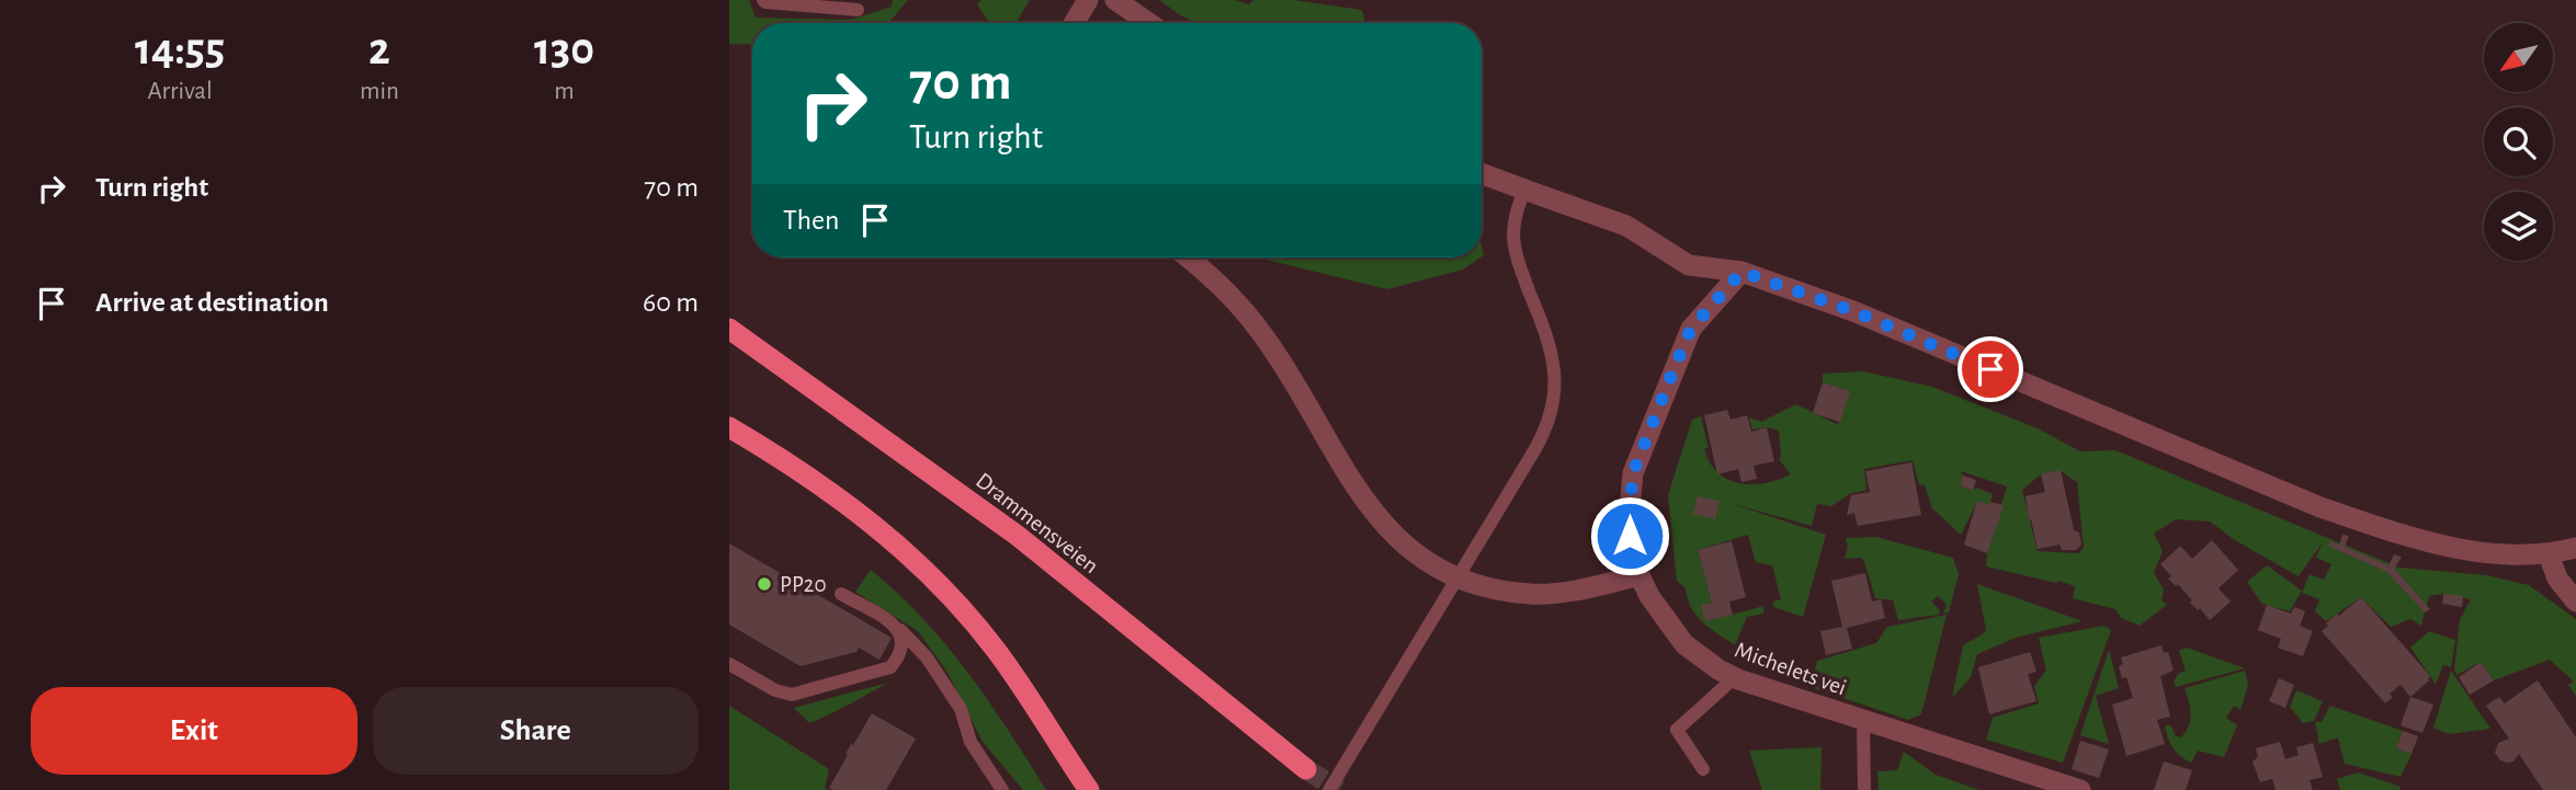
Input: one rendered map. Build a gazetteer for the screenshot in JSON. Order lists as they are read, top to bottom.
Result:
{
  "streets": {
    "highway": ["Drammensveien"],
    "street": ["Michelets vei"]
  },
  "places": ["PP20"],
  "north": "bottom left",
  "page": {
    "eta": [
      "14:55",
      "Arrival",
      "2",
      "min",
      "130",
      "m"
    ],
    "turn": ["70 m", "Turn right"],
    "list": [
      {
        "name": "Turn right",
        "value": "70 m"
      },
      {
        "name": "Arrive at destination",
        "value": "60 m"
      }
    ],
    "then": "Then",
    "buttons": ["Exit", "Share"]
  }
}
